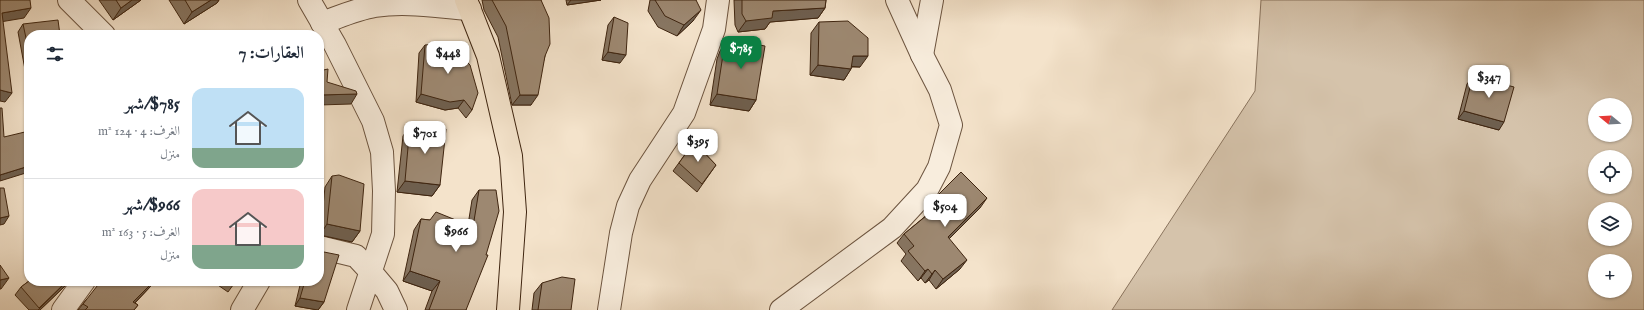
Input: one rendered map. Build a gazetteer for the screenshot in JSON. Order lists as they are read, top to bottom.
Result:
{
  "north": "left",
  "page": {
    "heading": "العقارات: 7",
    "price": [
      "$785",
      "$448",
      "$347",
      "$701",
      "$395",
      "$504",
      "$966"
    ],
    "list": [
      {
        "name": "$785/شهر",
        "note": "الغرف: 4 · 124 m² · منزل"
      },
      {
        "name": "$966/شهر",
        "note": "الغرف: 5 · 163 m² · منزل"
      }
    ],
    "map_buttons": "+"
  }
}
